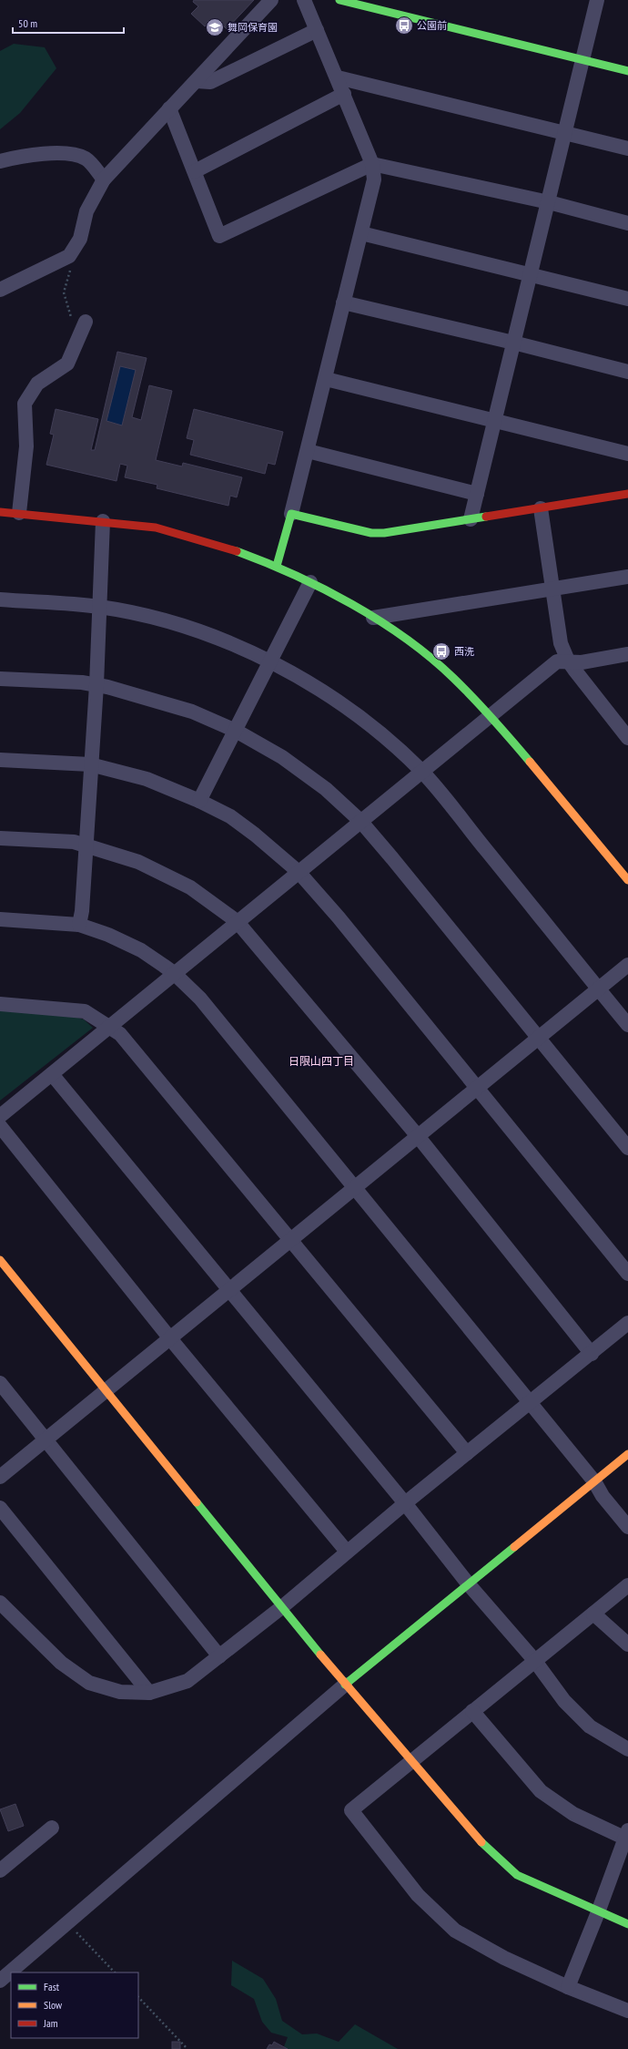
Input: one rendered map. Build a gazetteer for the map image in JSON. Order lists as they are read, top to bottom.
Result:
{
  "districts": ["日限山四丁目"],
  "places": {
    "bus stop": ["公園前", "西洗"],
    "school or university": ["舞岡保育園"]
  },
  "legend": ["Fast", "Slow", "Jam"],
  "scale_bar": "50 m"
}
